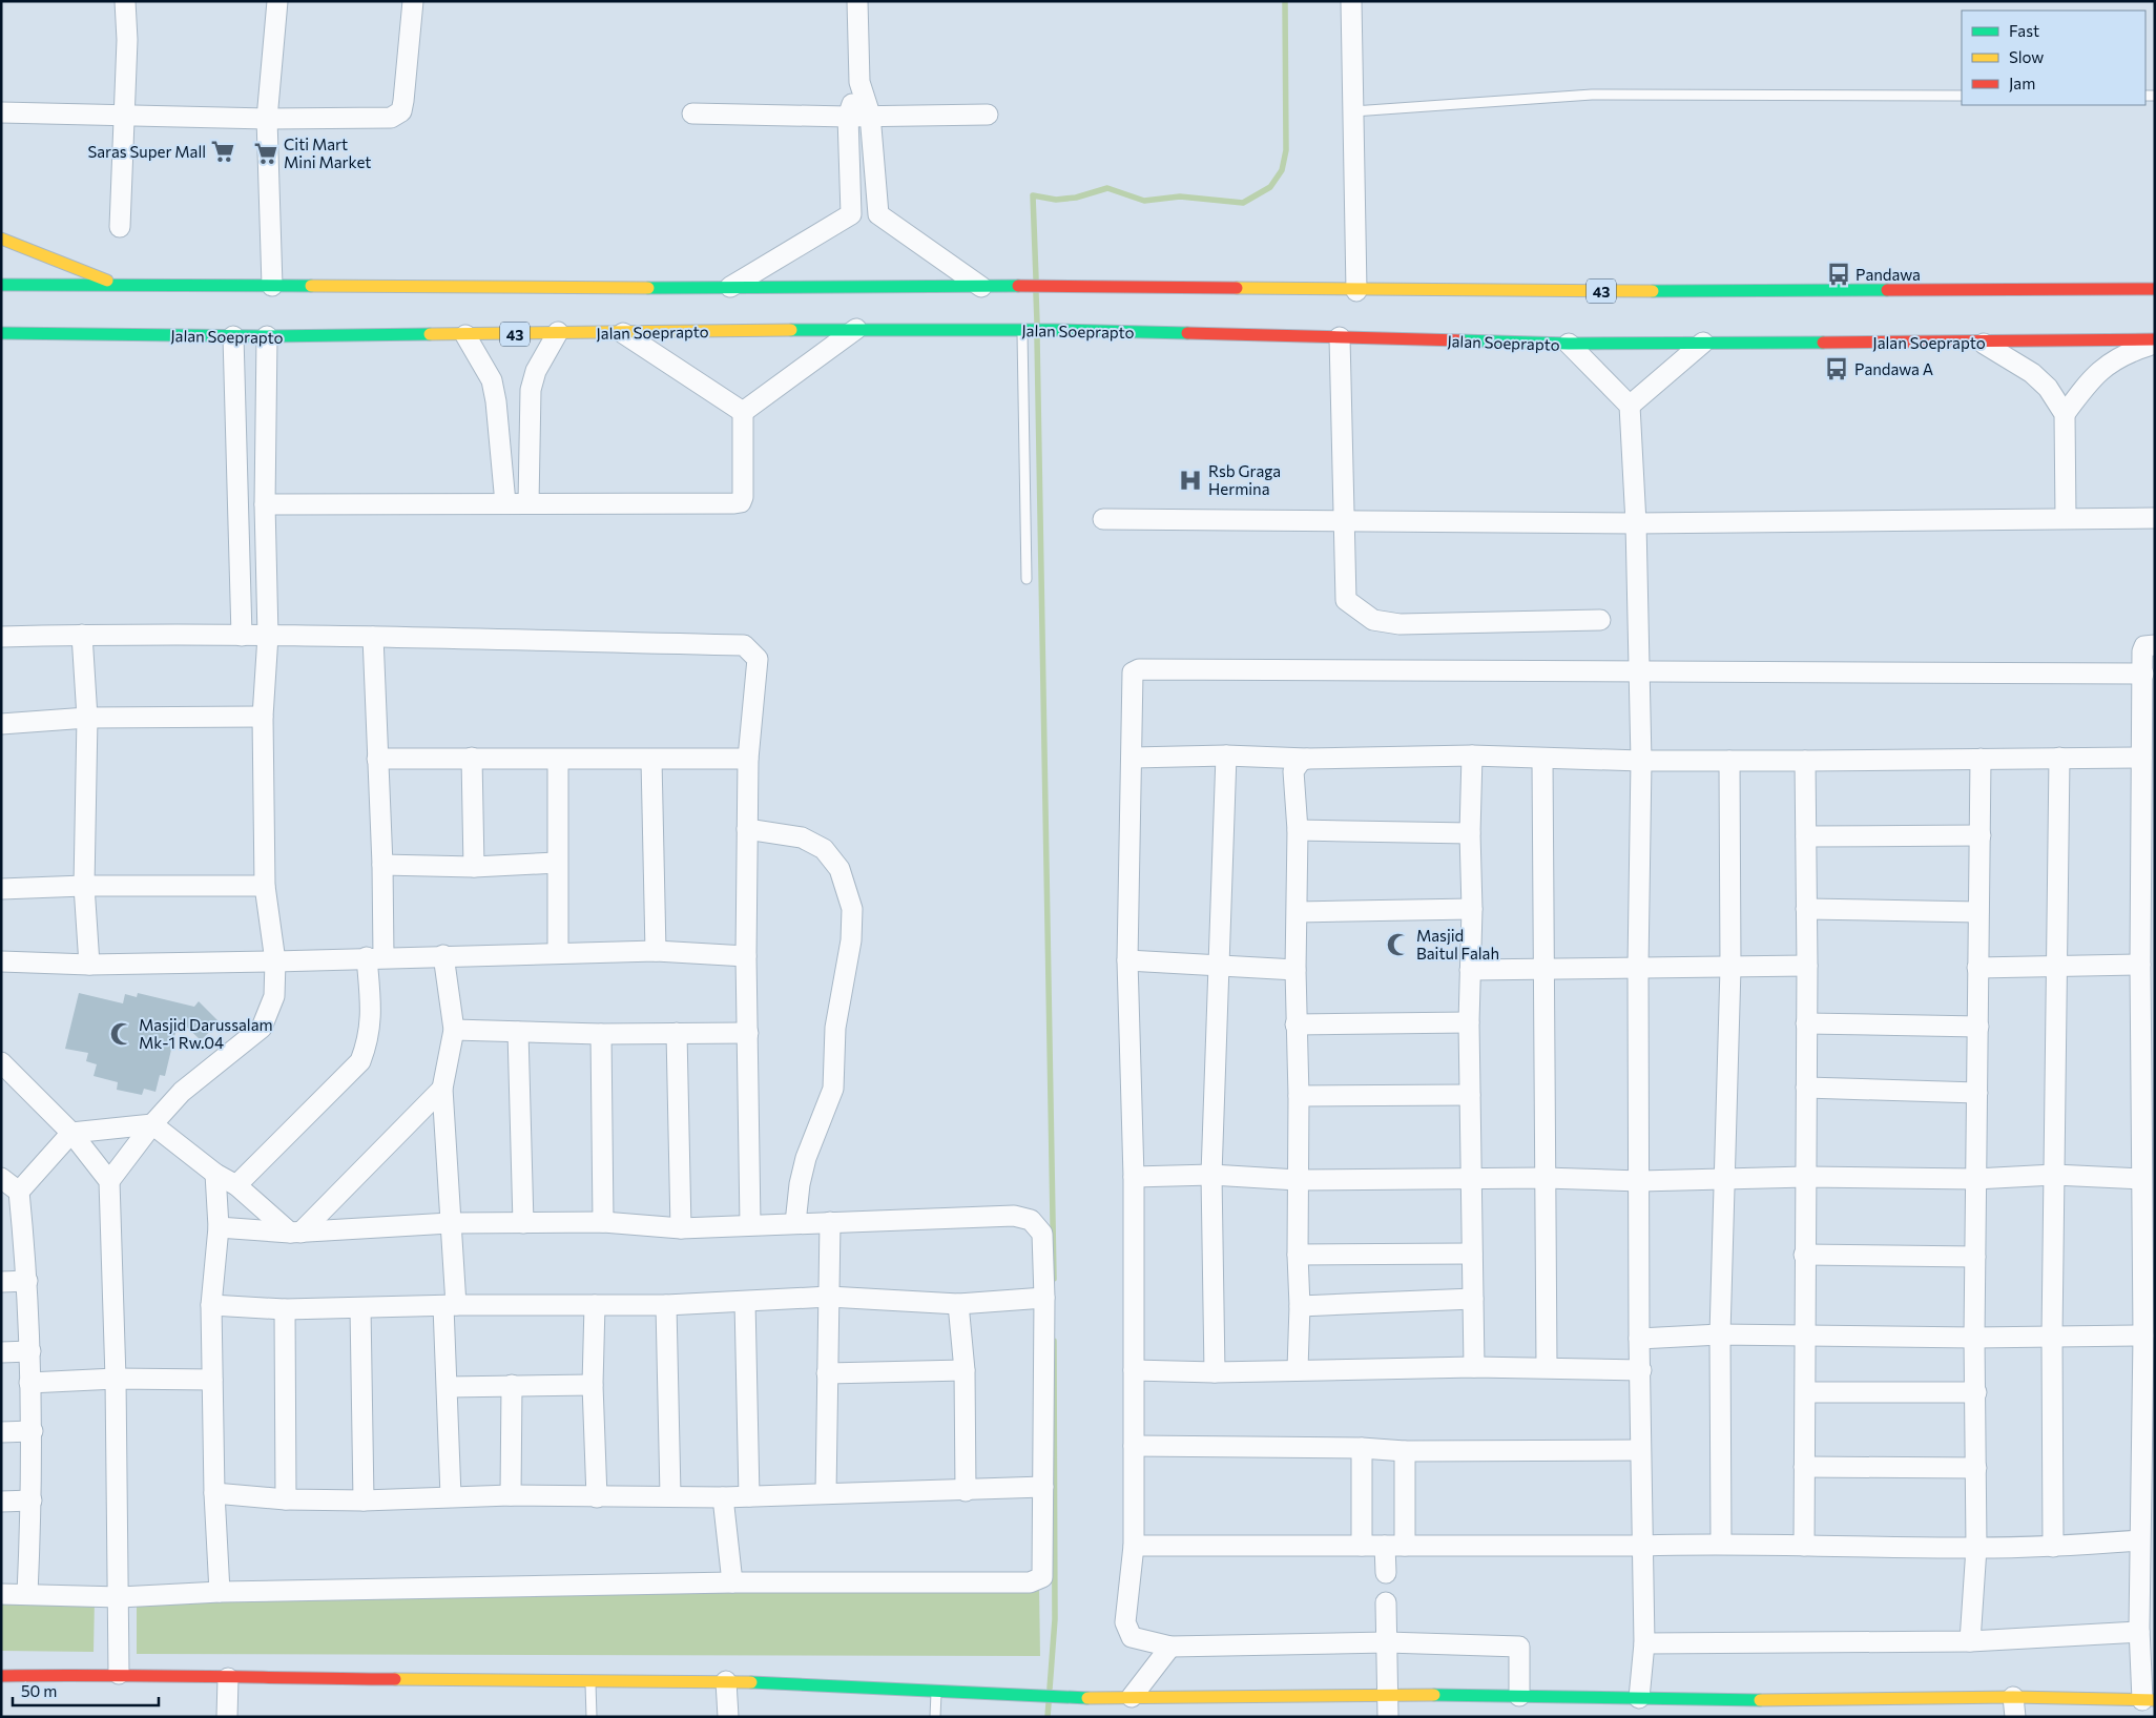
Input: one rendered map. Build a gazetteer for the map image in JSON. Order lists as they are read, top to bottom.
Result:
{
  "streets": {
    "main road": ["43", "Jalan Soeprapto"]
  },
  "places": {
    "supermarket": ["Saras Super Mall", "Citi Mart Mini Market"],
    "bus stop": ["Pandawa", "Pandawa A"],
    "hospital": ["Rsb Graga Hermina"],
    "mosque": ["Masjid Baitul Falah", "Masjid Darussalam Mk-1 Rw.04"]
  },
  "legend": ["Fast", "Slow", "Jam"],
  "scale_bar": "50 m"
}
